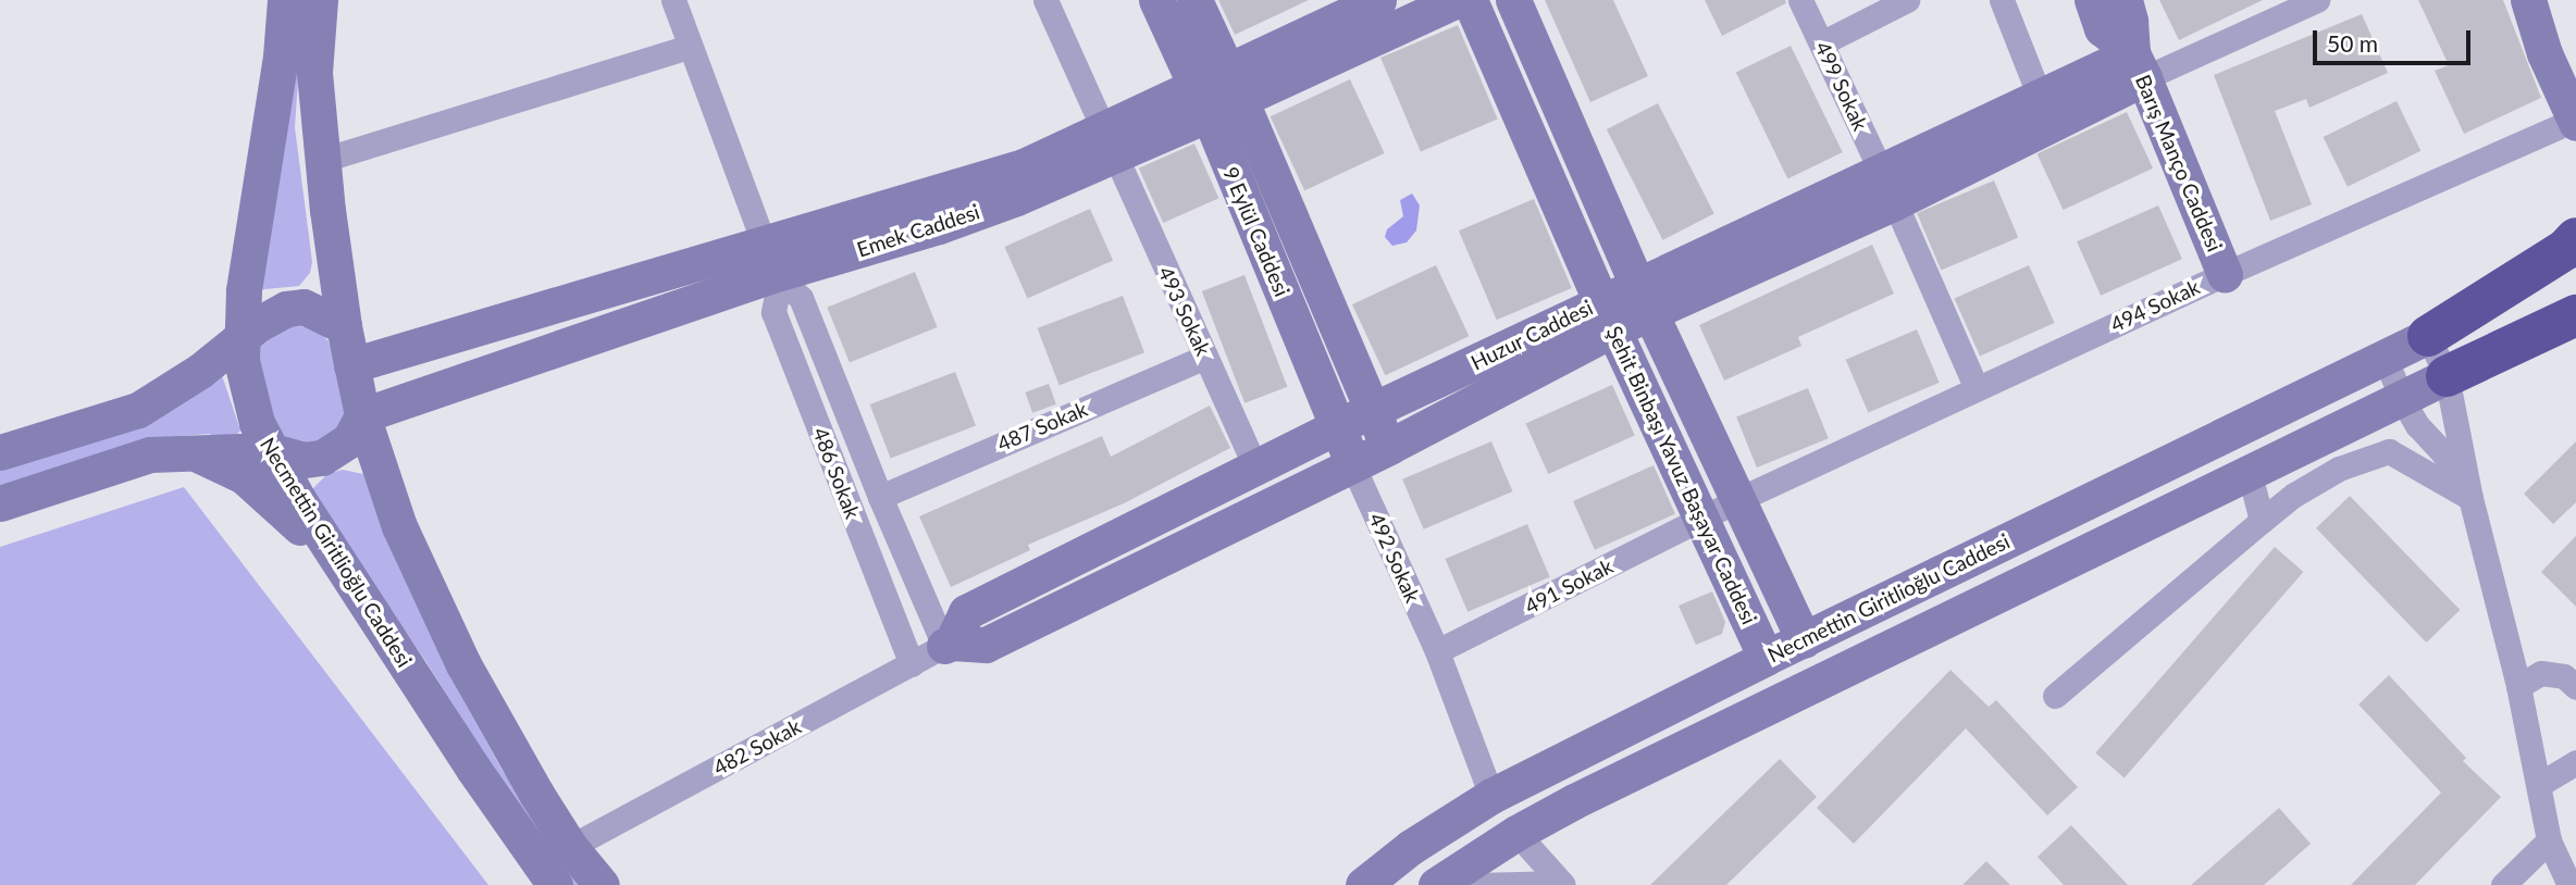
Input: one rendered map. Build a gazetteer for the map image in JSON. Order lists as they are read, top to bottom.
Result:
{
  "streets": {
    "street": [
      "499 Sokak",
      "Barış Manço Caddesi",
      "Emek Caddesi",
      "9 Eylül Caddesi",
      "494 Sokak",
      "493 Sokak",
      "Huzur Caddesi",
      "487 Sokak",
      "486 Sokak",
      "Şehit Binbaşı Yavuz Başayar Caddesi",
      "Necmettin Giritlioğlu Caddesi",
      "492 Sokak",
      "491 Sokak",
      "482 Sokak"
    ]
  },
  "crossings": [
    ["499 Sokak", "494 Sokak"],
    ["499 Sokak", "Huzur Caddesi"],
    ["Barış Manço Caddesi", "494 Sokak"],
    ["Barış Manço Caddesi", "Huzur Caddesi"],
    ["Emek Caddesi", "9 Eylül Caddesi"],
    ["Emek Caddesi", "493 Sokak"],
    ["Emek Caddesi", "486 Sokak"],
    ["Emek Caddesi", "Necmettin Giritlioğlu Caddesi"],
    ["9 Eylül Caddesi", "Huzur Caddesi"],
    ["9 Eylül Caddesi", "492 Sokak"],
    ["494 Sokak", "Şehit Binbaşı Yavuz Başayar Caddesi"],
    ["494 Sokak", "491 Sokak"],
    ["493 Sokak", "Huzur Caddesi"],
    ["493 Sokak", "487 Sokak"],
    ["Huzur Caddesi", "486 Sokak"],
    ["Huzur Caddesi", "Şehit Binbaşı Yavuz Başayar Caddesi"],
    ["Huzur Caddesi", "492 Sokak"],
    ["Huzur Caddesi", "482 Sokak"],
    ["487 Sokak", "486 Sokak"],
    ["486 Sokak", "482 Sokak"],
    ["Şehit Binbaşı Yavuz Başayar Caddesi", "Necmettin Giritlioğlu Caddesi"],
    ["Şehit Binbaşı Yavuz Başayar Caddesi", "491 Sokak"],
    ["Necmettin Giritlioğlu Caddesi", "492 Sokak"],
    ["492 Sokak", "491 Sokak"]
  ],
  "scale_bar": "50 m"
}
